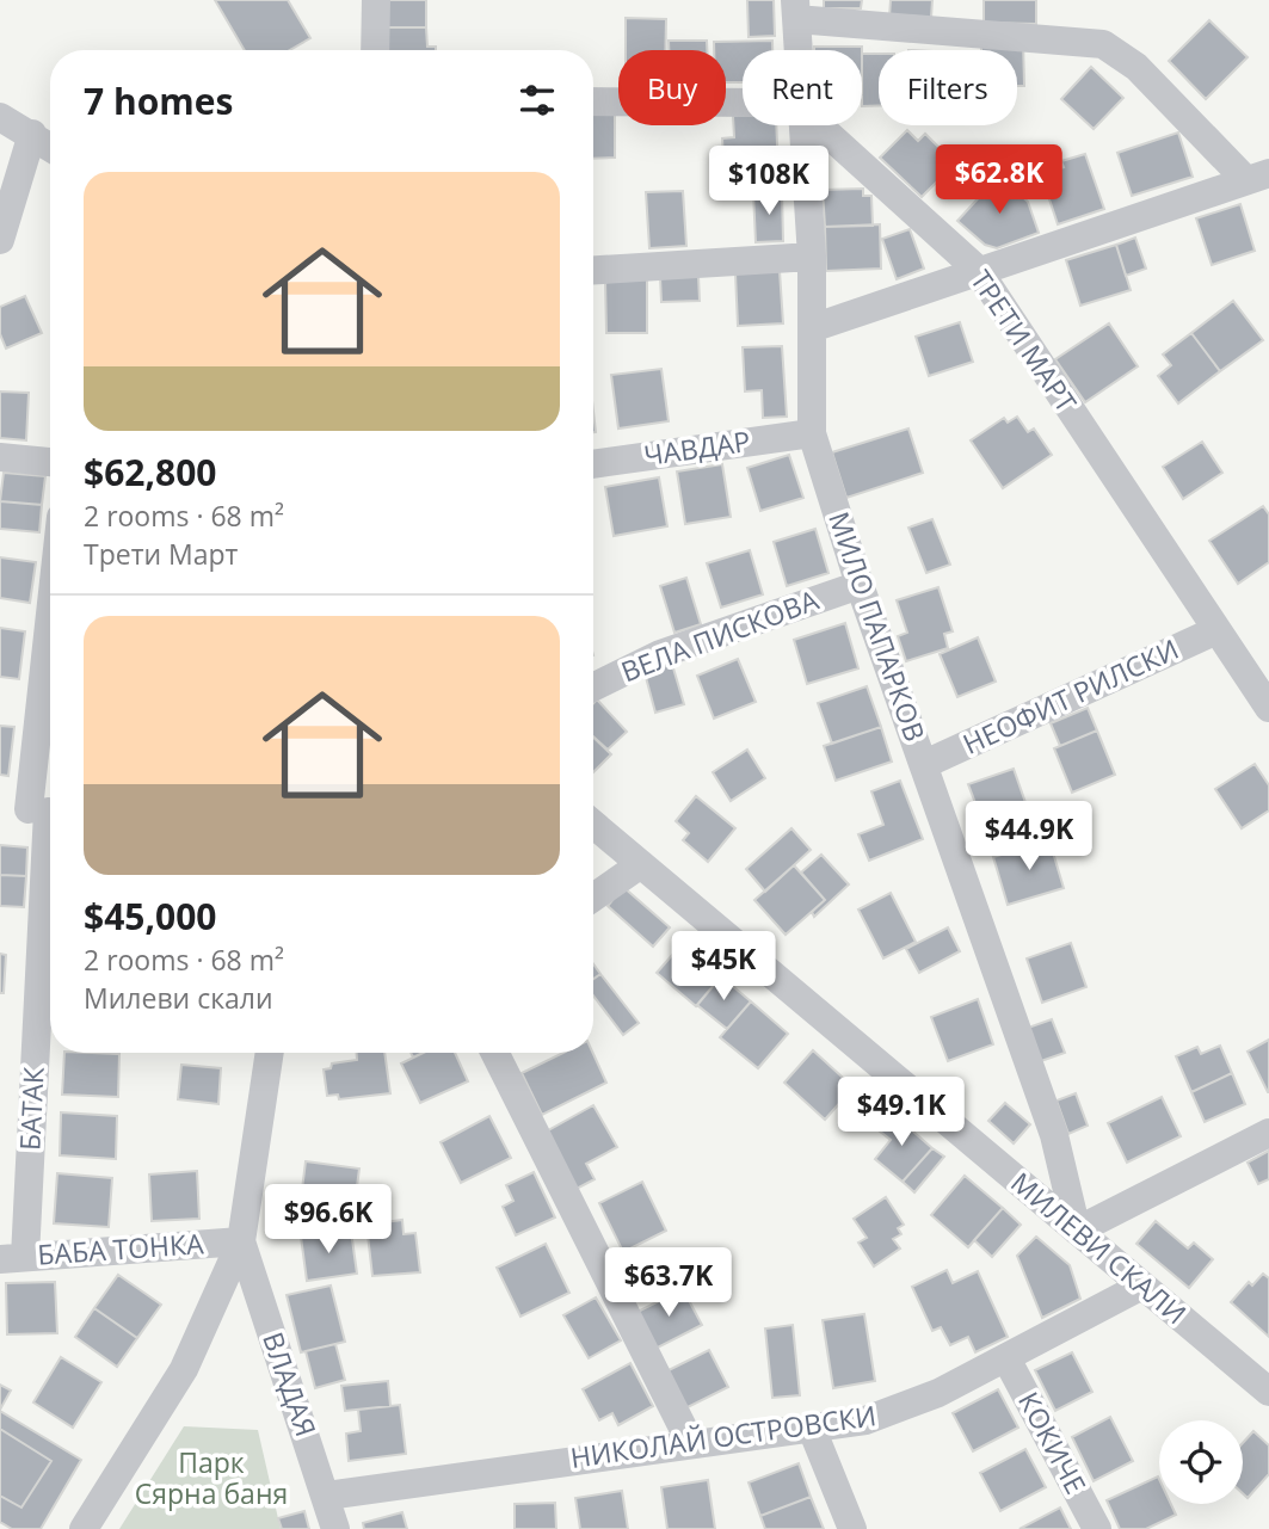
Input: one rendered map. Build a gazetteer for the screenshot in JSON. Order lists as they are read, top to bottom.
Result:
{
  "streets": {
    "street": [
      "ТРЕТИ МАРТ",
      "ЧАВДАР",
      "МИЛО ПАПАРКОВ",
      "ВЕЛА ПИСКОВА",
      "НЕОФИТ РИЛСКИ",
      "БАТАК",
      "МИЛЕВИ СКАЛИ",
      "БАБА ТОНКА",
      "ВЛАДАЯ",
      "НИКОЛАЙ ОСТРОВСКИ",
      "КОКИЧЕ"
    ]
  },
  "crossings": [
    ["ТРЕТИ МАРТ", "НЕОФИТ РИЛСКИ"],
    ["ЧАВДАР", "МИЛО ПАПАРКОВ"],
    ["МИЛО ПАПАРКОВ", "ВЕЛА ПИСКОВА"],
    ["МИЛО ПАПАРКОВ", "НЕОФИТ РИЛСКИ"],
    ["МИЛО ПАПАРКОВ", "МИЛЕВИ СКАЛИ"],
    ["БАТАК", "БАБА ТОНКА"],
    ["МИЛЕВИ СКАЛИ", "НИКОЛАЙ ОСТРОВСКИ"],
    ["БАБА ТОНКА", "ВЛАДАЯ"],
    ["ВЛАДАЯ", "НИКОЛАЙ ОСТРОВСКИ"],
    ["НИКОЛАЙ ОСТРОВСКИ", "КОКИЧЕ"]
  ],
  "parks": ["Парк Сярна баня"],
  "page": {
    "chip": ["Buy", "Rent", "Filters"],
    "heading": "7 homes",
    "price": [
      "$62.8K",
      "$108K",
      "$44.9K",
      "$45K",
      "$49.1K",
      "$96.6K",
      "$63.7K"
    ],
    "list": [
      {
        "name": "$62,800",
        "note": "2 rooms · 68 m² · Трети Март"
      },
      {
        "name": "$45,000",
        "note": "2 rooms · 68 m² · Милеви скали"
      }
    ]
  }
}
